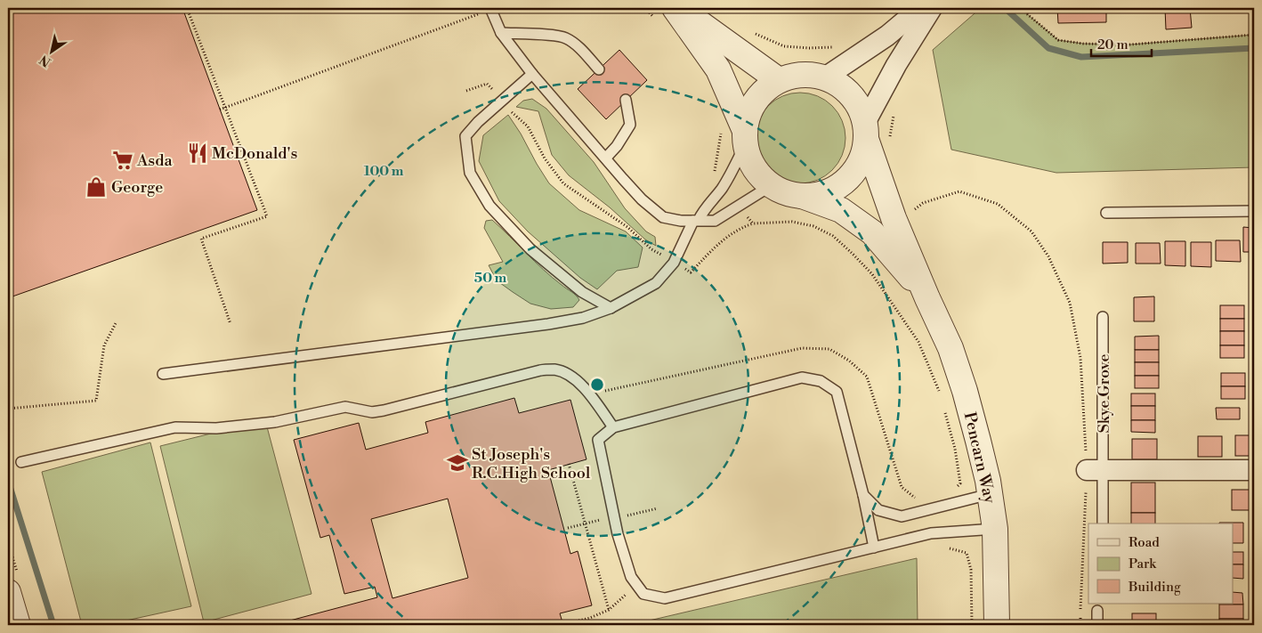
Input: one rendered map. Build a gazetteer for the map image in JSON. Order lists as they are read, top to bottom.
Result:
{
  "streets": {
    "street": ["Pencarn Way"],
    "lane": ["Skye Grove"]
  },
  "places": {
    "restaurant": ["McDonald's"],
    "supermarket": ["Asda"],
    "shop": ["George"],
    "school or university": ["St Joseph's R.C.High School"]
  },
  "legend": ["Road", "Park", "Building"],
  "scale_bar": "20 m",
  "north": "bottom left",
  "rings": ["100 m", "50 m"]
}
